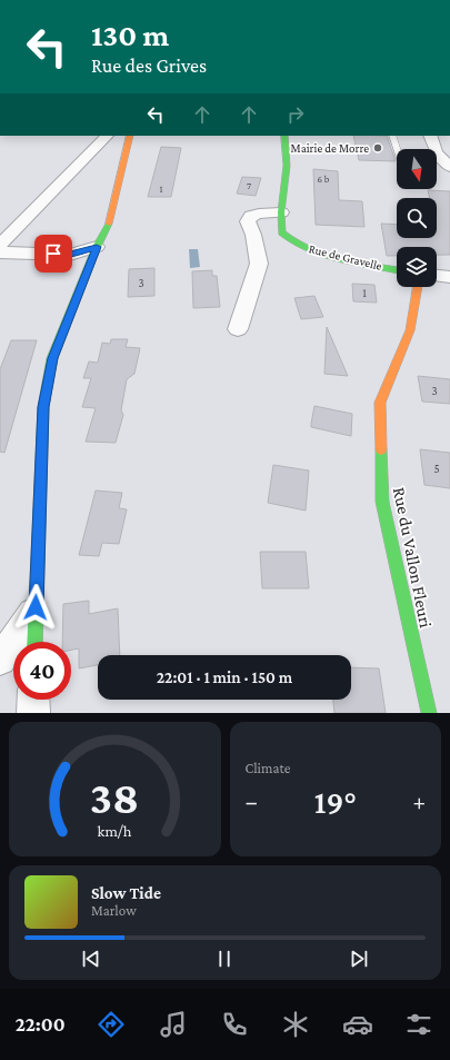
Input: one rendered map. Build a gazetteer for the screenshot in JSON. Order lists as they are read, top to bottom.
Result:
{
  "streets": {
    "street": ["Rue de Gravelle", "Rue du Vallon Fleuri"]
  },
  "places": ["Mairie de Morre"],
  "house_numbers": [
    "6 b",
    "7",
    "1",
    "3",
    "1",
    "3",
    "5"
  ],
  "north": "bottom",
  "page": {
    "turn": ["130 m", "Rue des Grives"],
    "limit": "40",
    "trip": "22:01 · 1 min · 150 m",
    "tile": "Climate",
    "heat": ["−", "19°", "+"],
    "song": ["Slow Tide", "Marlow"],
    "tabs": "22:00",
    "gauge": ["38", "km/h"]
  }
}
